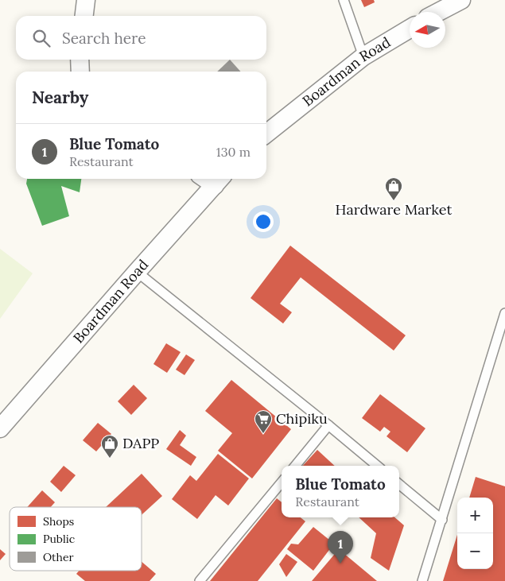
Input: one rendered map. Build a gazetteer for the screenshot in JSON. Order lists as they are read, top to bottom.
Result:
{
  "streets": {
    "street": ["Boardman Road"]
  },
  "places": {
    "shop": ["Hardware Market", "DAPP"],
    "supermarket": ["Chipiku"]
  },
  "legend": ["Shops", "Public", "Other"],
  "north": "left",
  "page": {
    "search": "Search here",
    "heading": "Nearby",
    "list": [
      {
        "mark": "1",
        "name": "Blue Tomato",
        "note": "Restaurant",
        "value": "130 m"
      }
    ],
    "popup": ["Blue Tomato", "Restaurant"],
    "map_buttons": ["+", "−"],
    "pins": "1"
  }
}
